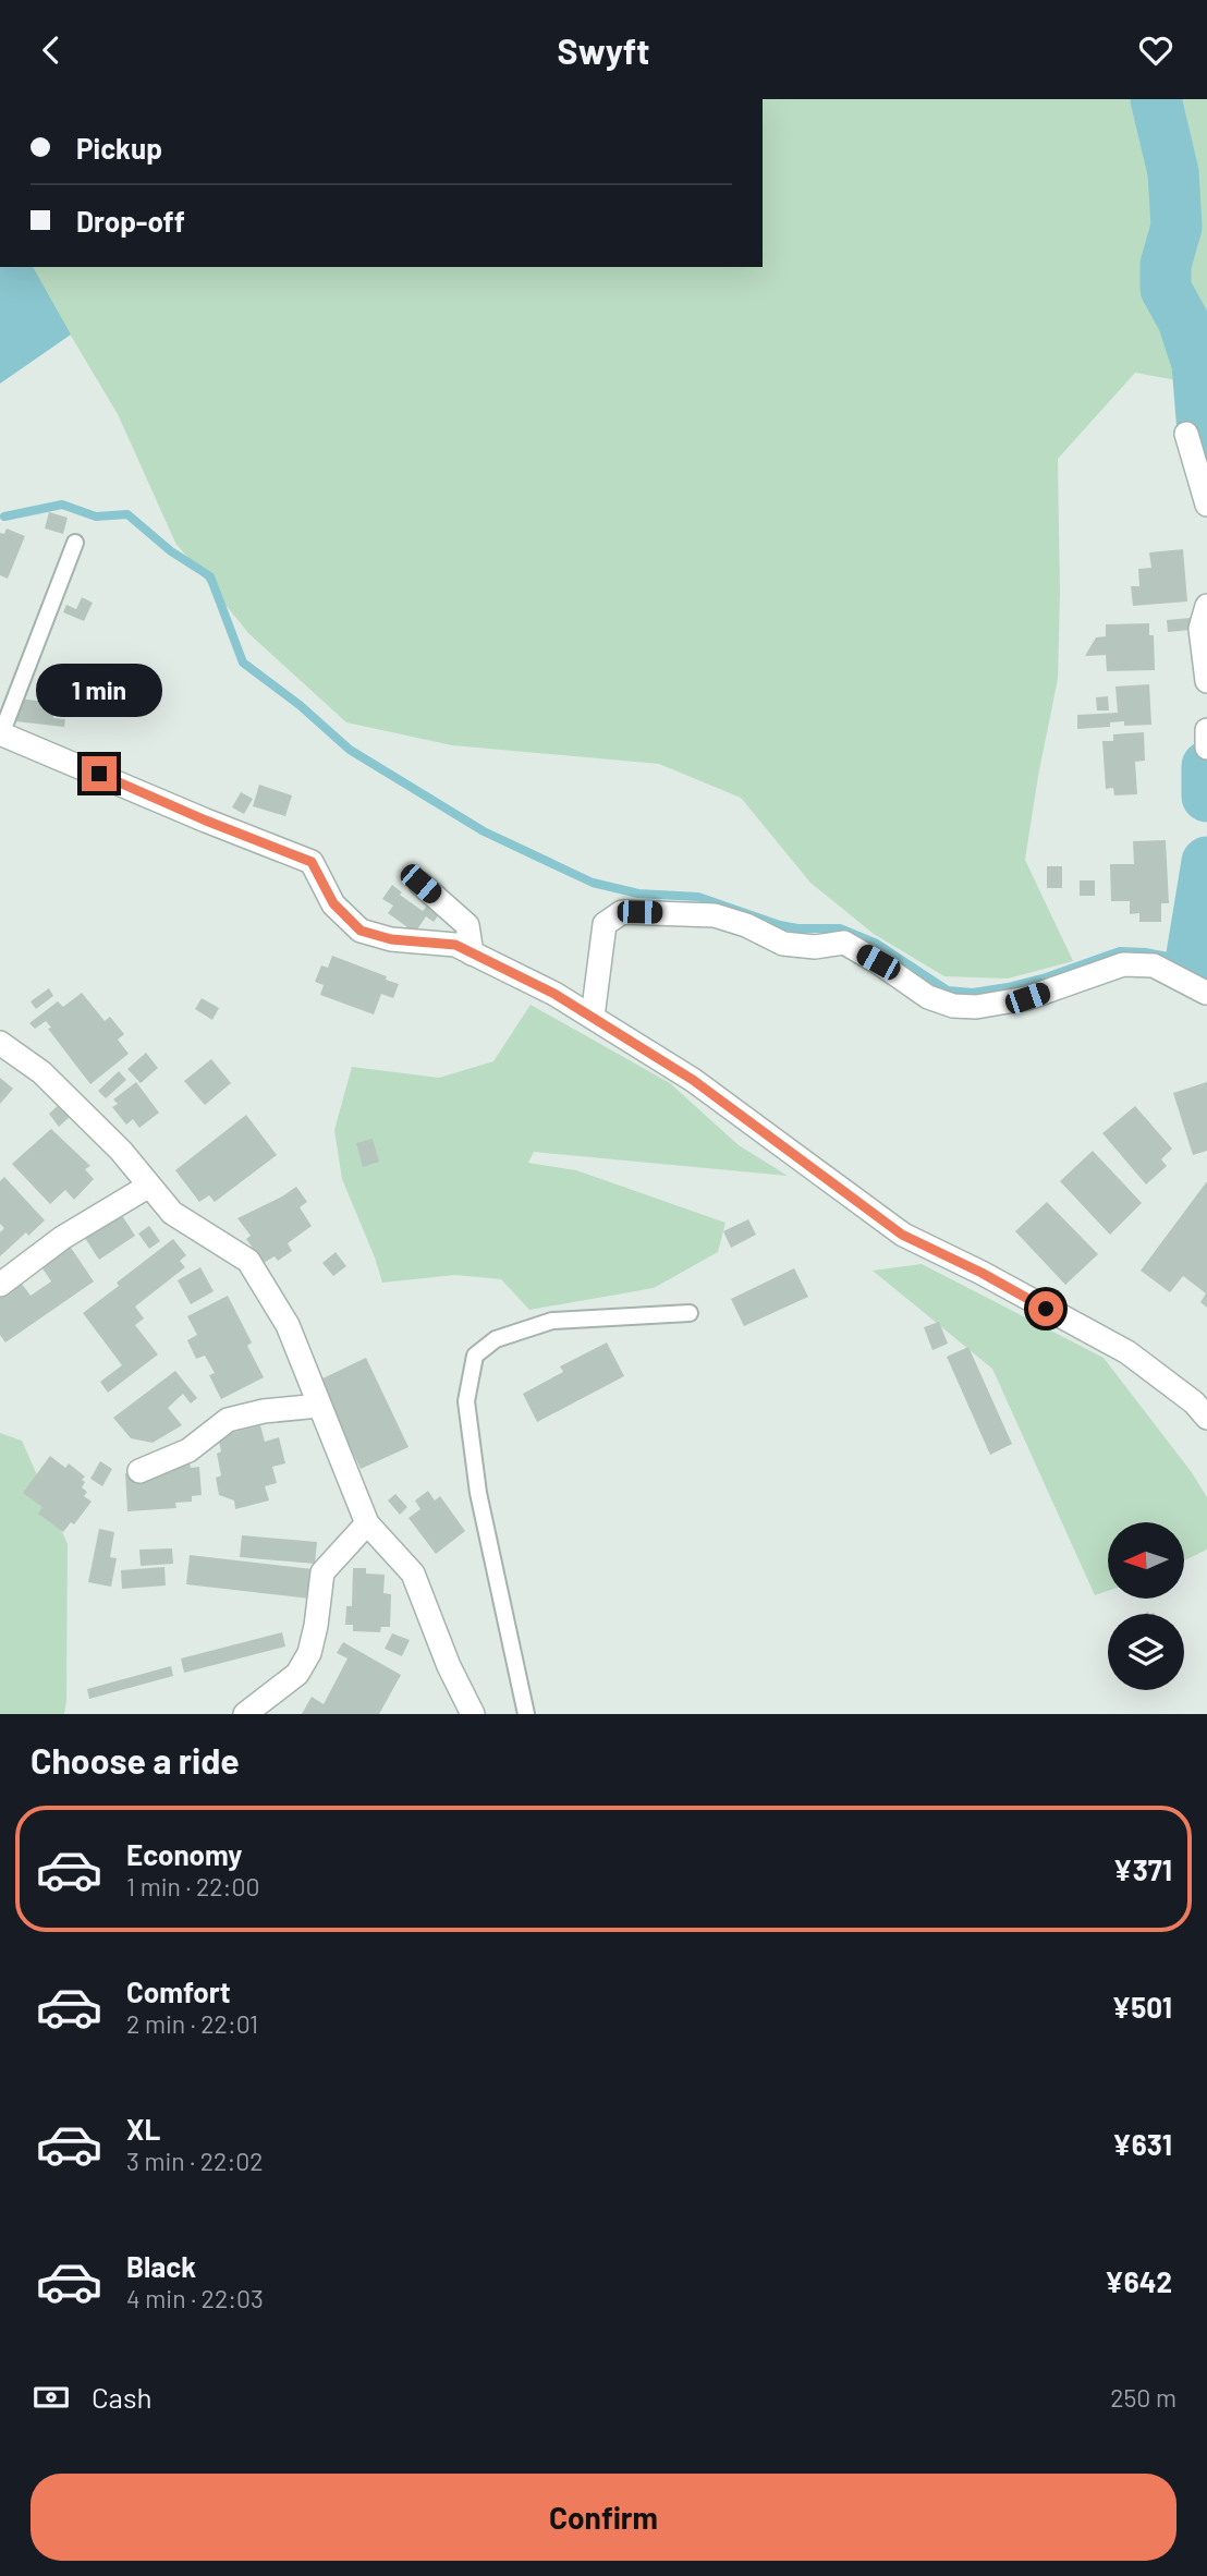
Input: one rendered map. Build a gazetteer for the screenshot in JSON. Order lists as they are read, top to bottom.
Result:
{
  "north": "left",
  "page": {
    "header": "Swyft",
    "banner": ["Pickup", "Drop-off"],
    "bubble": "1 min",
    "heading": "Choose a ride",
    "list": [
      {
        "name": "Economy",
        "note": "1 min · 22:00",
        "value": "¥371"
      },
      {
        "name": "Comfort",
        "note": "2 min · 22:01",
        "value": "¥501"
      },
      {
        "name": "XL",
        "note": "3 min · 22:02",
        "value": "¥631"
      },
      {
        "name": "Black",
        "note": "4 min · 22:03",
        "value": "¥642"
      }
    ],
    "pay": ["Cash", "250 m"],
    "buttons": "Confirm"
  }
}
